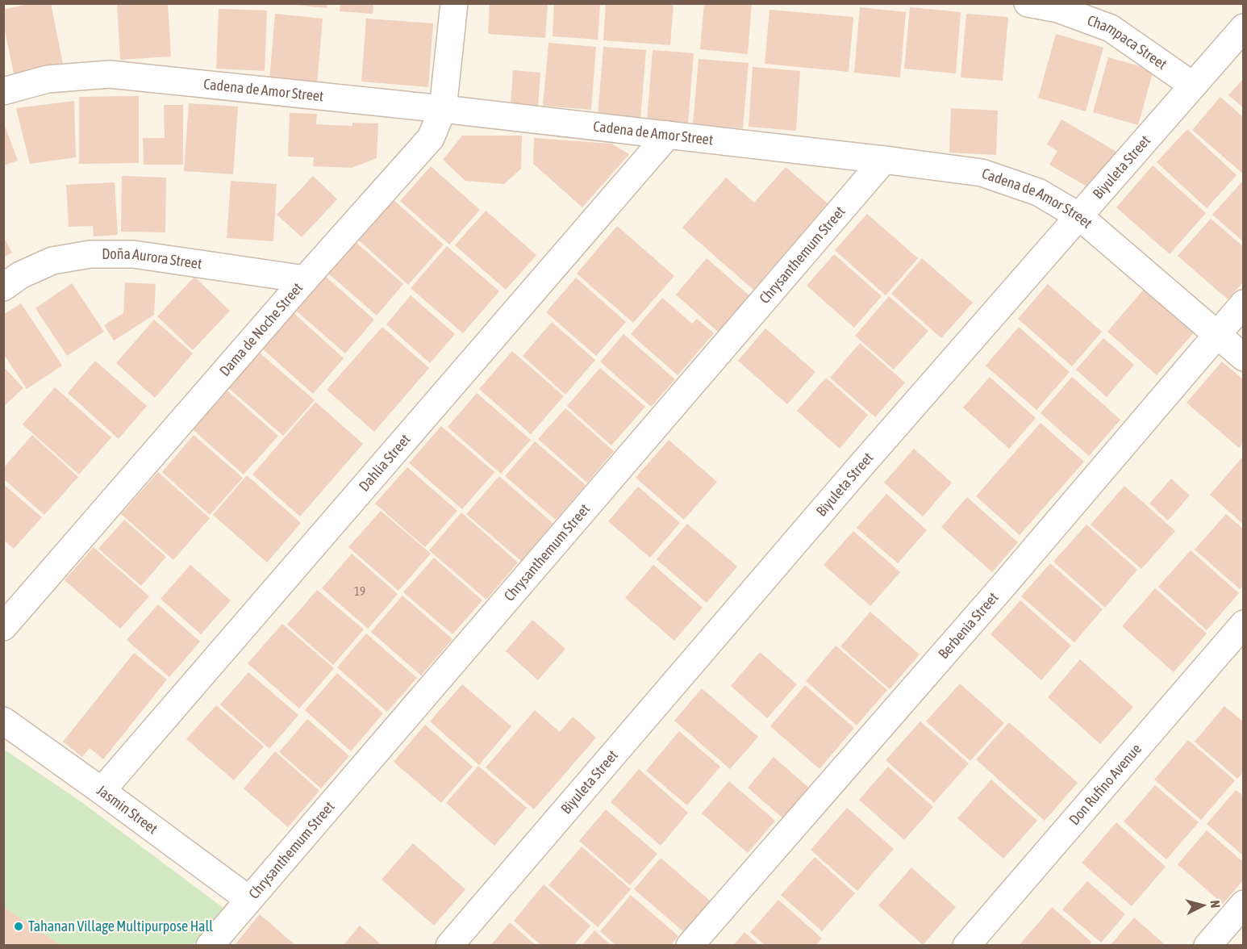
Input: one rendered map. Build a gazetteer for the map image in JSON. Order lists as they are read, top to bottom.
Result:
{
  "streets": {
    "street": [
      "Champaca Street",
      "Cadena de Amor Street",
      "Biyuleta Street",
      "Chrysanthemum Street",
      "Doña Aurora Street",
      "Dama de Noche Street",
      "Dahlia Street",
      "Berbenia Street",
      "Don Rufino Avenue",
      "Jasmin Street"
    ]
  },
  "crossings": [
    ["Champaca Street", "Biyuleta Street"],
    ["Cadena de Amor Street", "Biyuleta Street"],
    ["Cadena de Amor Street", "Chrysanthemum Street"],
    ["Cadena de Amor Street", "Dama de Noche Street"],
    ["Cadena de Amor Street", "Dahlia Street"],
    ["Cadena de Amor Street", "Berbenia Street"],
    ["Chrysanthemum Street", "Jasmin Street"],
    ["Doña Aurora Street", "Dama de Noche Street"],
    ["Dahlia Street", "Jasmin Street"]
  ],
  "places": ["Tahanan Village Multipurpose Hall"],
  "house_numbers": ["19"],
  "north": "right"
}
